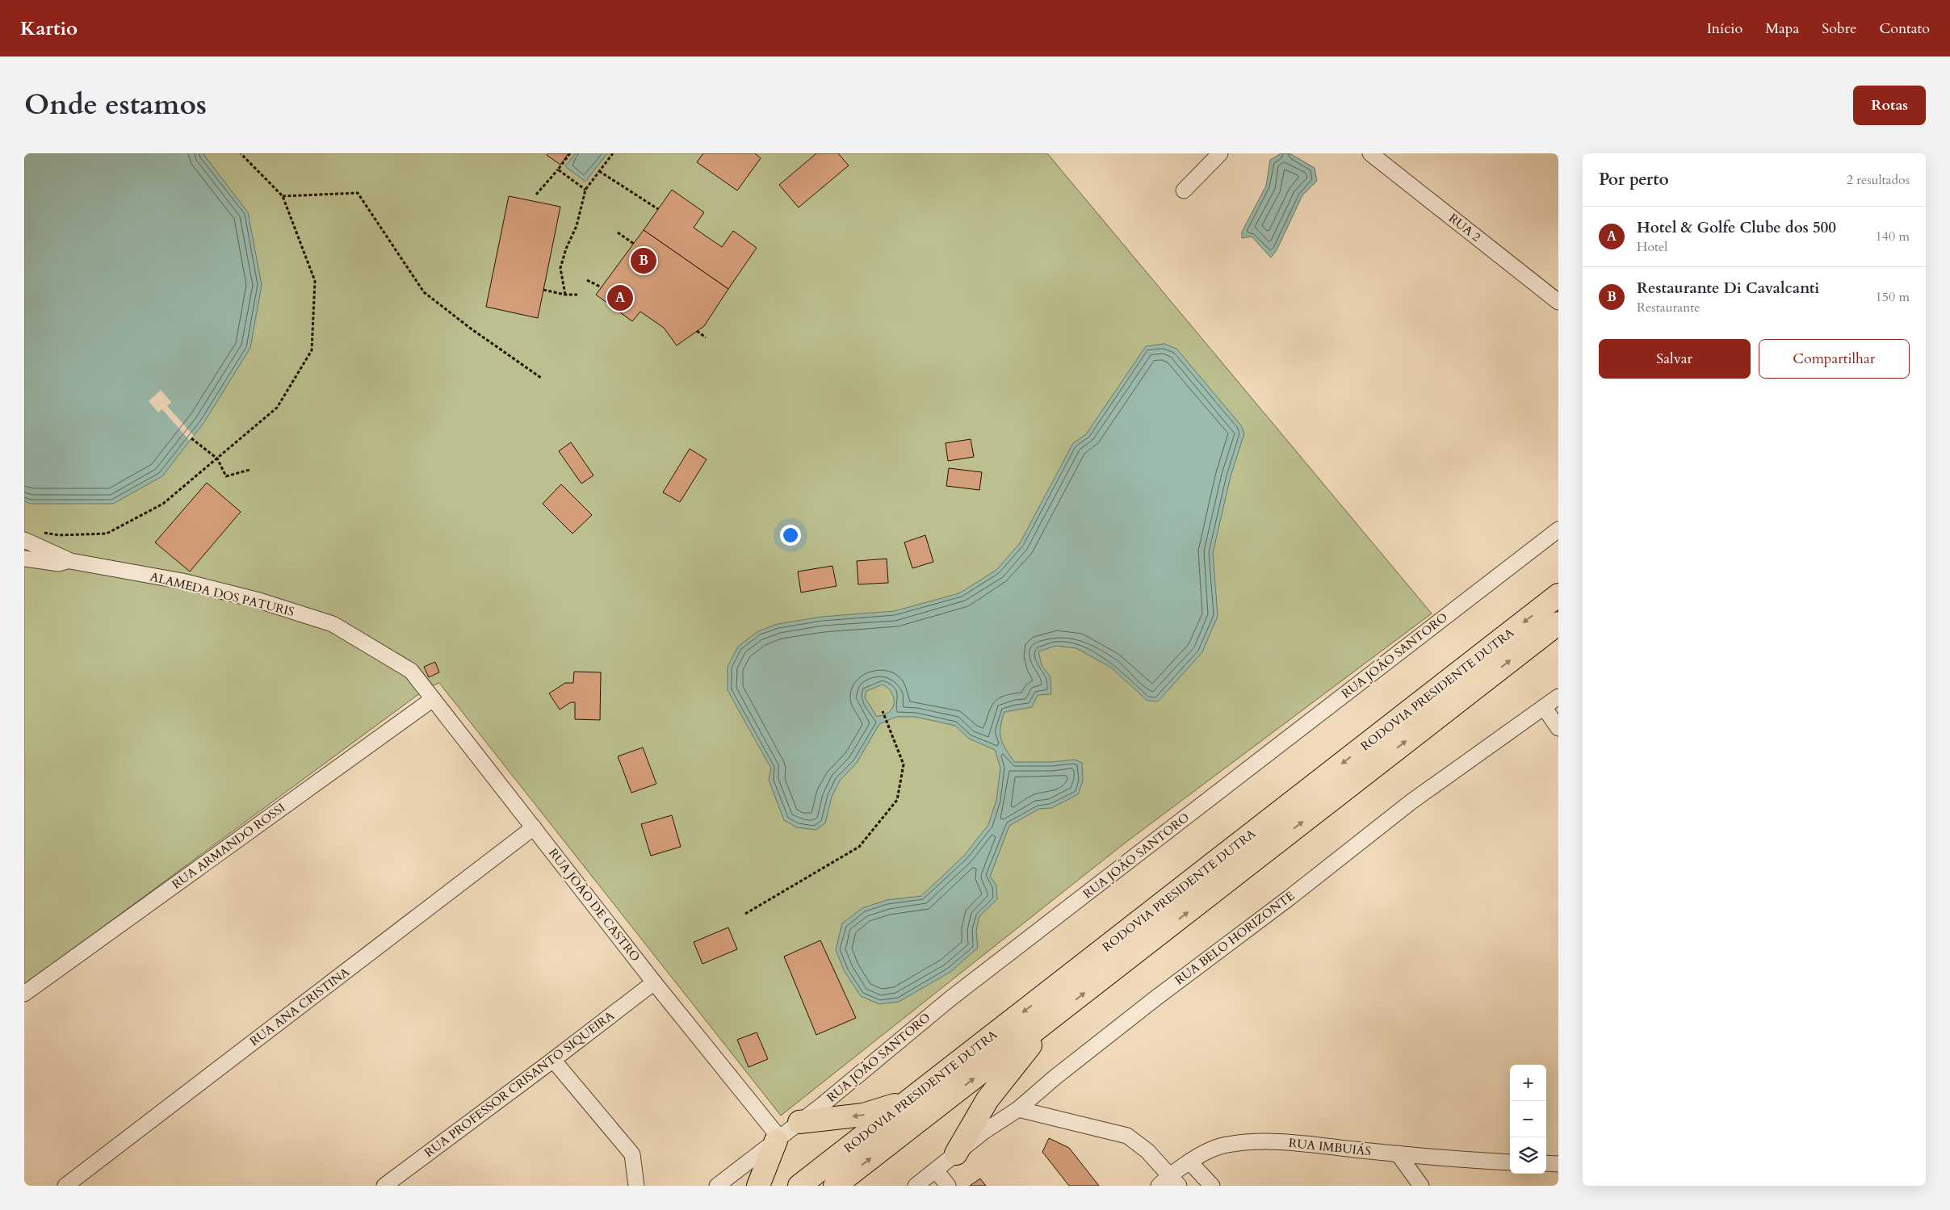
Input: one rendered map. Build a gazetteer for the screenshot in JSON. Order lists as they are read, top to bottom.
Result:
{
  "streets": {
    "highway": ["RODOVIA PRESIDENTE DUTRA"],
    "street": [
      "RUA 2",
      "ALAMEDA DOS PATURIS",
      "RUA JOÃO SANTORO",
      "RUA ARMANDO ROSSI",
      "RUA JOÃO DE CASTRO",
      "RUA BELO HORIZONTE",
      "RUA ANA CRISTINA",
      "RUA PROFESSOR CRISANTO SIQUEIRA",
      "RUA IMBUIÁS"
    ]
  },
  "crossings": [
    ["ALAMEDA DOS PATURIS", "RUA JOÃO DE CASTRO"],
    ["RUA JOÃO SANTORO", "RUA JOÃO DE CASTRO"],
    ["RUA ARMANDO ROSSI", "RUA JOÃO DE CASTRO"],
    ["RUA JOÃO DE CASTRO", "RUA ANA CRISTINA"],
    ["RUA JOÃO DE CASTRO", "RUA PROFESSOR CRISANTO SIQUEIRA"]
  ],
  "page": {
    "header": "Kartio",
    "nav": [
      "Início",
      "Mapa",
      "Sobre",
      "Contato"
    ],
    "title": "Onde estamos",
    "buttons": [
      "Rotas",
      ["Salvar", "Compartilhar"]
    ],
    "heading": ["Por perto", "2 resultados"],
    "list": [
      {
        "mark": "A",
        "name": "Hotel & Golfe Clube dos 500",
        "note": "Hotel",
        "value": "140 m"
      },
      {
        "mark": "B",
        "name": "Restaurante Di Cavalcanti",
        "note": "Restaurante",
        "value": "150 m"
      }
    ],
    "pins": ["B", "A"],
    "map_buttons": ["+", "−"]
  }
}
